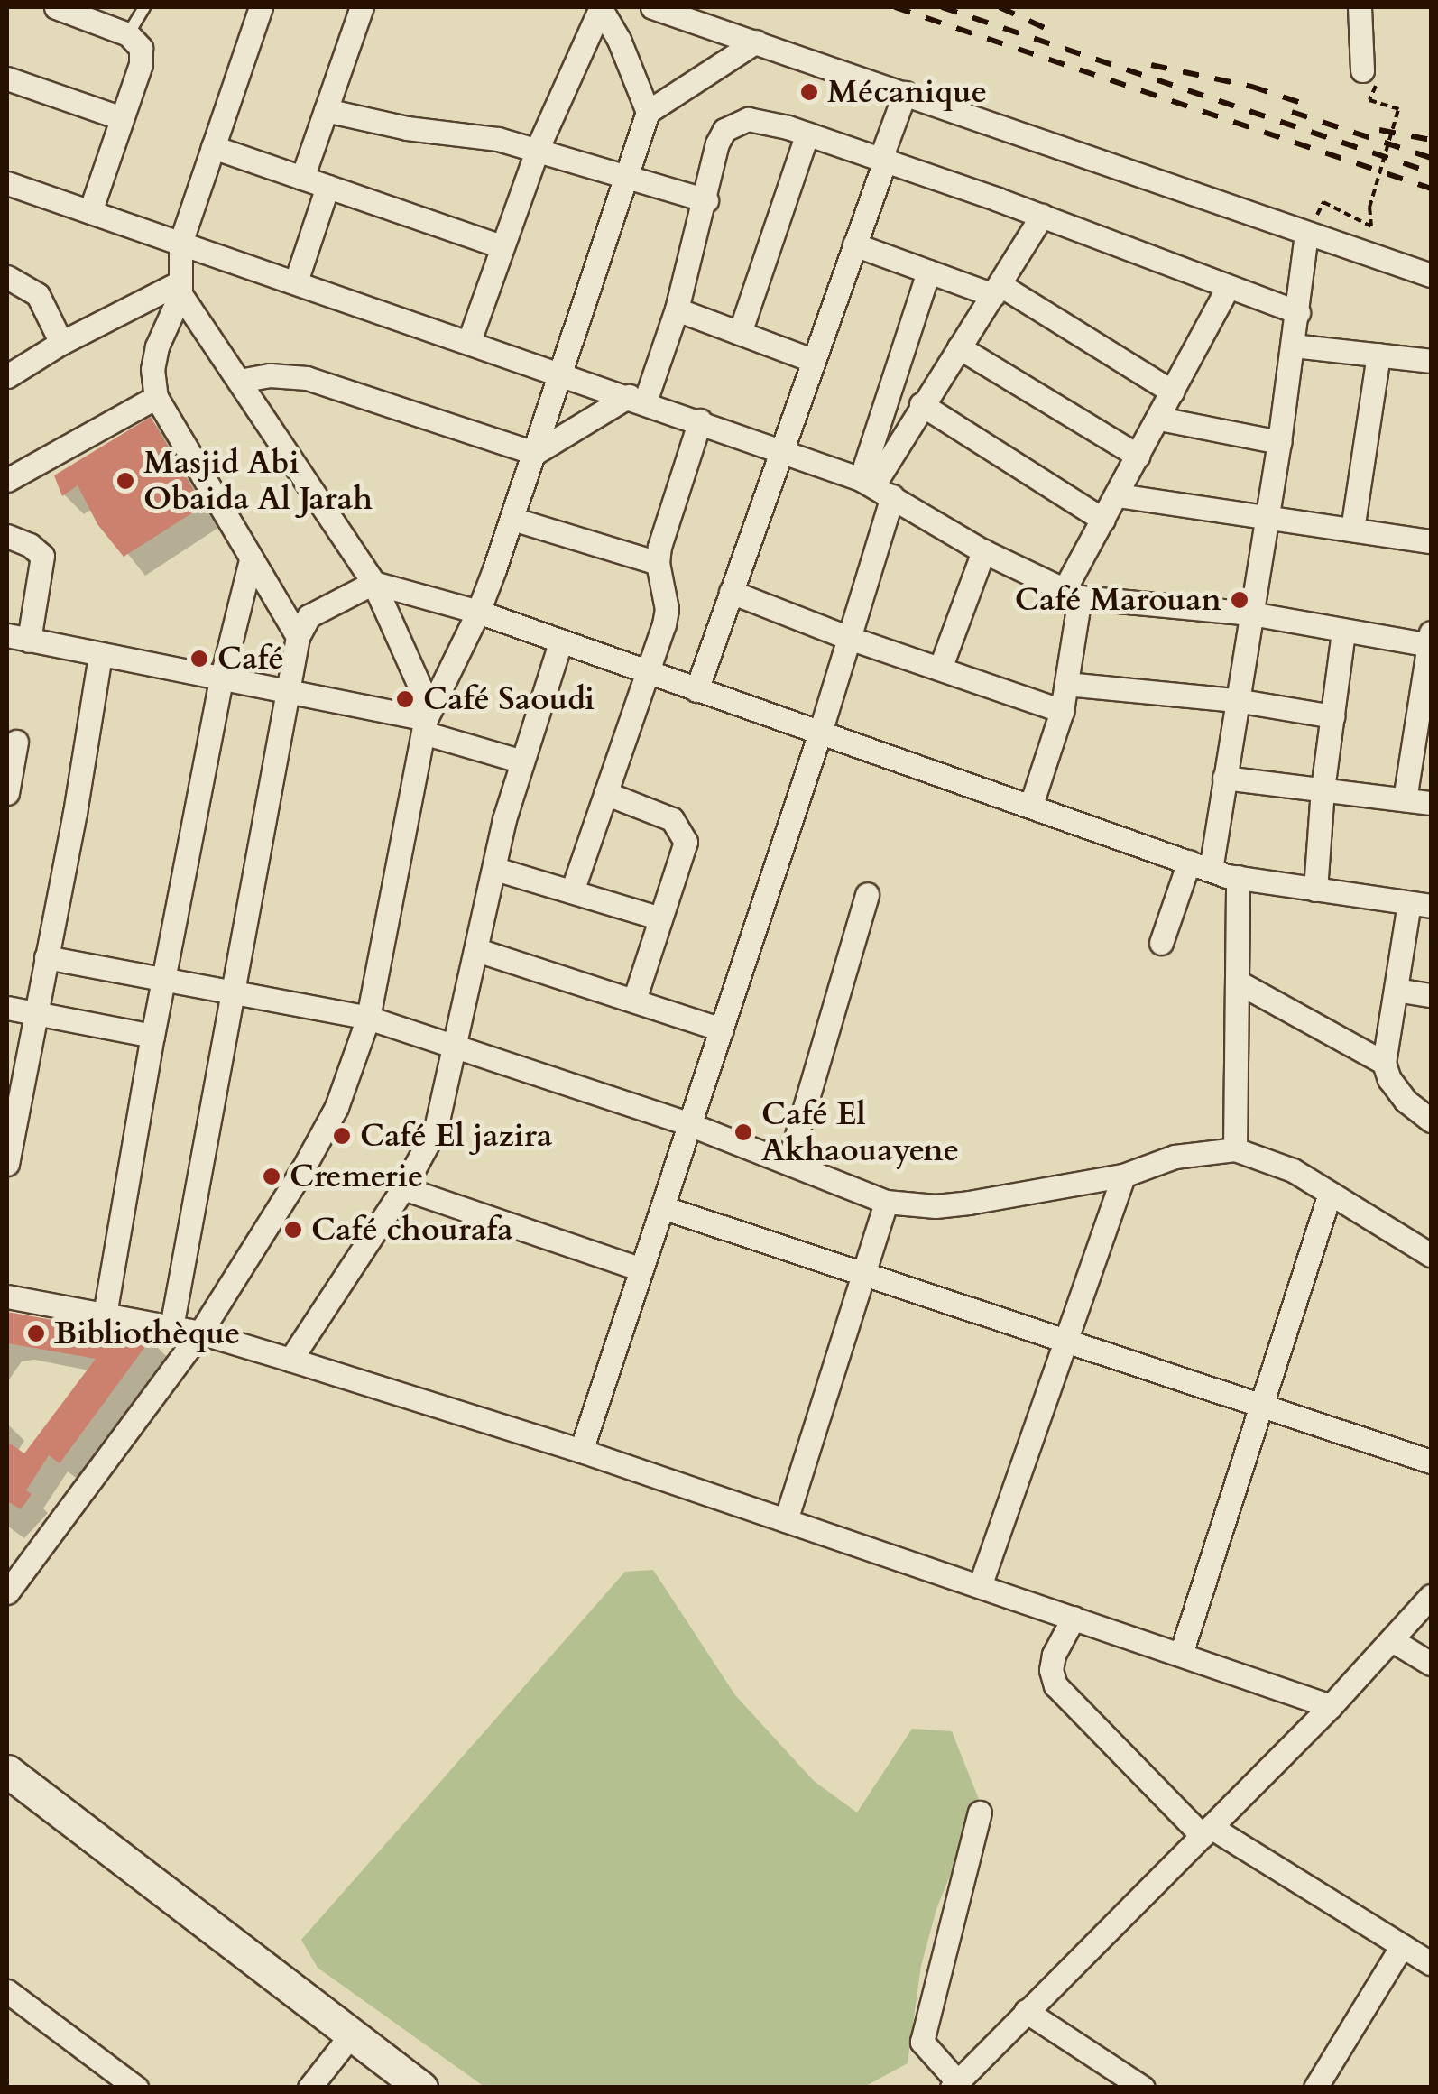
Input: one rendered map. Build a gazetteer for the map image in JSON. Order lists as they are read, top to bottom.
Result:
{
  "places": [
    "Mécanique",
    "Masjid Abi Obaida Al Jarah",
    "Café Marouan",
    "Café",
    "Café Saoudi",
    "Café El Akhaouayene",
    "Café El jazira",
    "Cremerie",
    "Café chourafa",
    "Bibliothèque"
  ]
}
